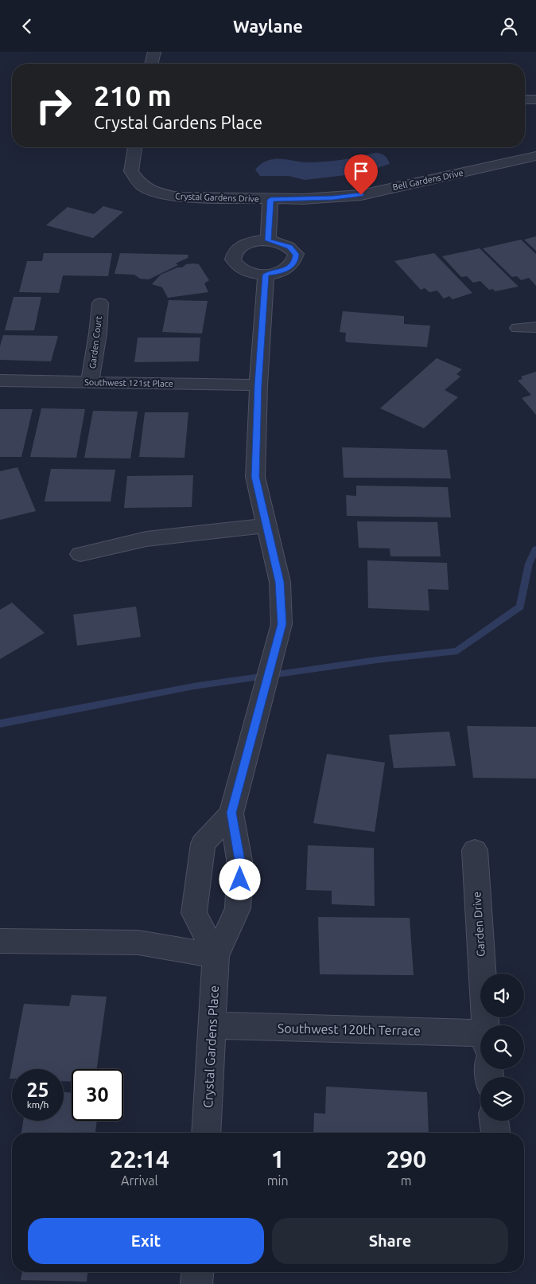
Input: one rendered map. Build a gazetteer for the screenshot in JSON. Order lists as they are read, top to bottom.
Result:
{
  "streets": {
    "street": [
      "Bell Gardens Drive",
      "Crystal Gardens Drive",
      "Garden Court",
      "Southwest 121st Place",
      "Garden Drive",
      "Southwest 120th Terrace",
      "Crystal Gardens Place"
    ]
  },
  "crossings": [
    ["Bell Gardens Drive", "Crystal Gardens Drive"],
    ["Garden Court", "Southwest 121st Place"],
    ["Southwest 121st Place", "Crystal Gardens Place"],
    ["Southwest 120th Terrace", "Crystal Gardens Place"]
  ],
  "page": {
    "header": "Waylane",
    "turn": ["210 m", "Crystal Gardens Place"],
    "speed": "25 km/h",
    "limit": "30",
    "eta": [
      "22:14",
      "Arrival",
      "1",
      "min",
      "290",
      "m"
    ],
    "buttons": ["Exit", "Share"]
  }
}
